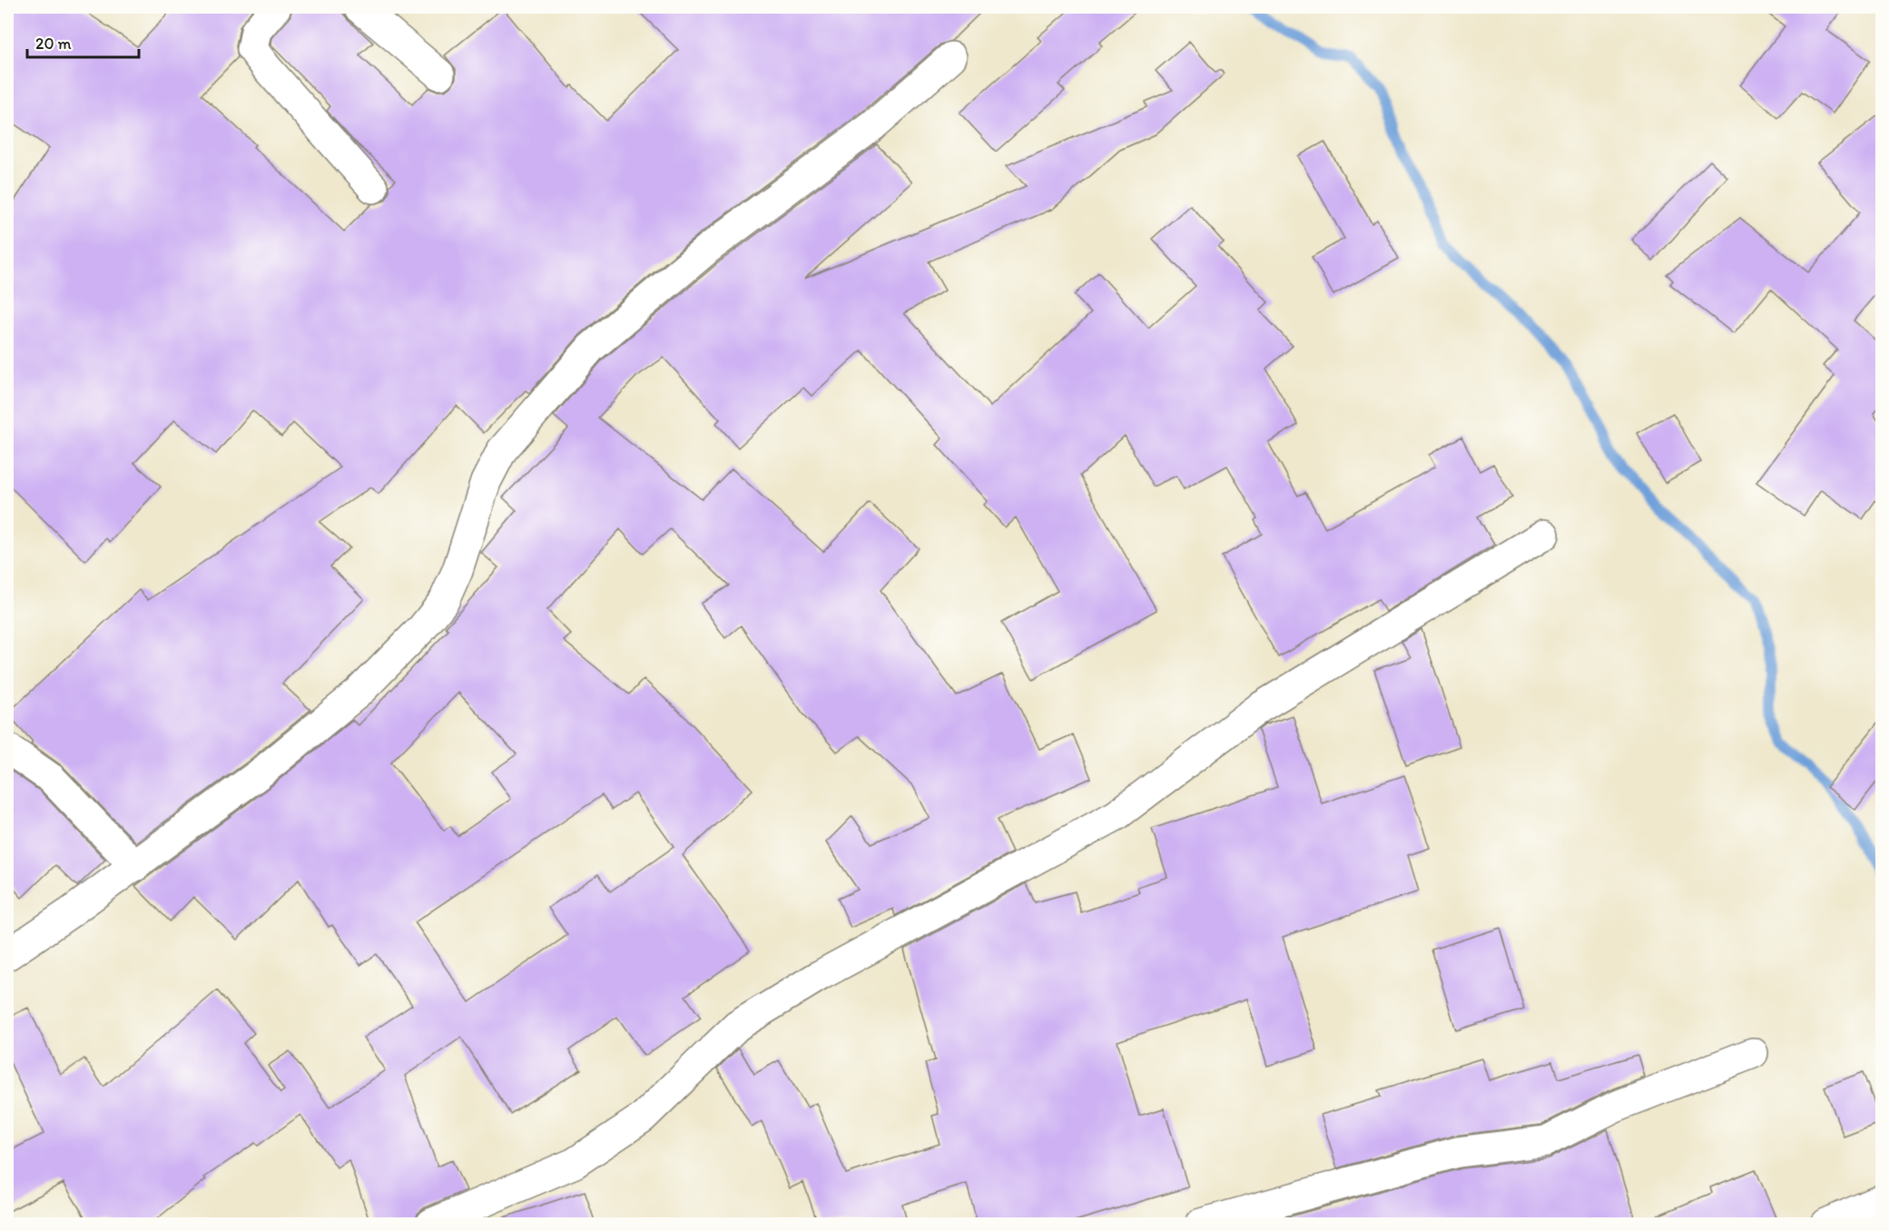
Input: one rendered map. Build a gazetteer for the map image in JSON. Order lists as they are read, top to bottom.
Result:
{
  "scale_bar": "20 m"
}
